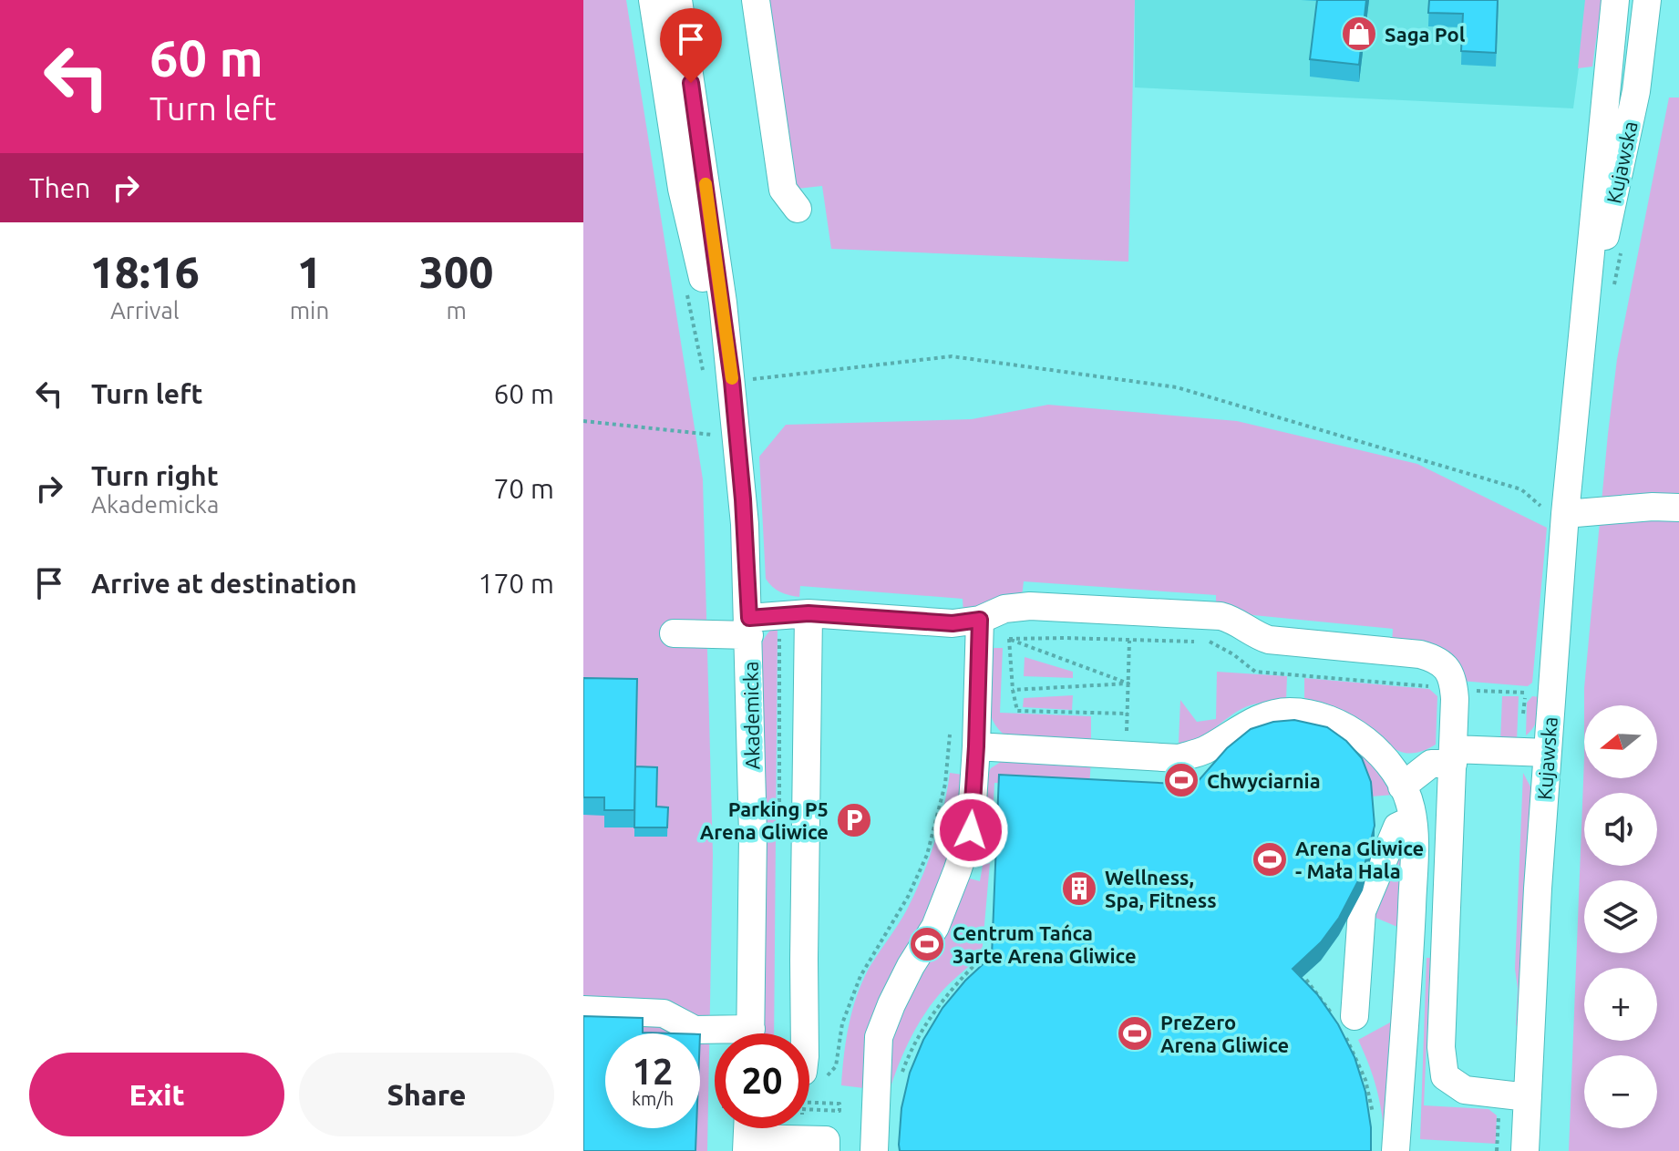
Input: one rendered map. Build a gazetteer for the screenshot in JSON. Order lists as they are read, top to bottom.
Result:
{
  "streets": {
    "street": ["Kujawska", "Akademicka"]
  },
  "places": {
    "shop": ["Saga Pol"],
    "sports": [
      "Chwyciarnia",
      "Arena Gliwice - Mała Hala",
      "Centrum Tańca 3arte Arena Gliwice",
      "PreZero Arena Gliwice"
    ],
    "parking": ["Parking P5 Arena Gliwice"],
    "building": ["Wellness, Spa, Fitness"]
  },
  "north": "left",
  "page": {
    "turn": ["60 m", "Turn left"],
    "then": "Then",
    "eta": [
      "18:16",
      "Arrival",
      "1",
      "min",
      "300",
      "m"
    ],
    "list": [
      {
        "name": "Turn left",
        "value": "60 m"
      },
      {
        "name": "Turn right",
        "note": "Akademicka",
        "value": "70 m"
      },
      {
        "name": "Arrive at destination",
        "value": "170 m"
      }
    ],
    "map_buttons": ["+", "−"],
    "speed": "12 km/h",
    "limit": "20",
    "buttons": ["Exit", "Share"]
  }
}
